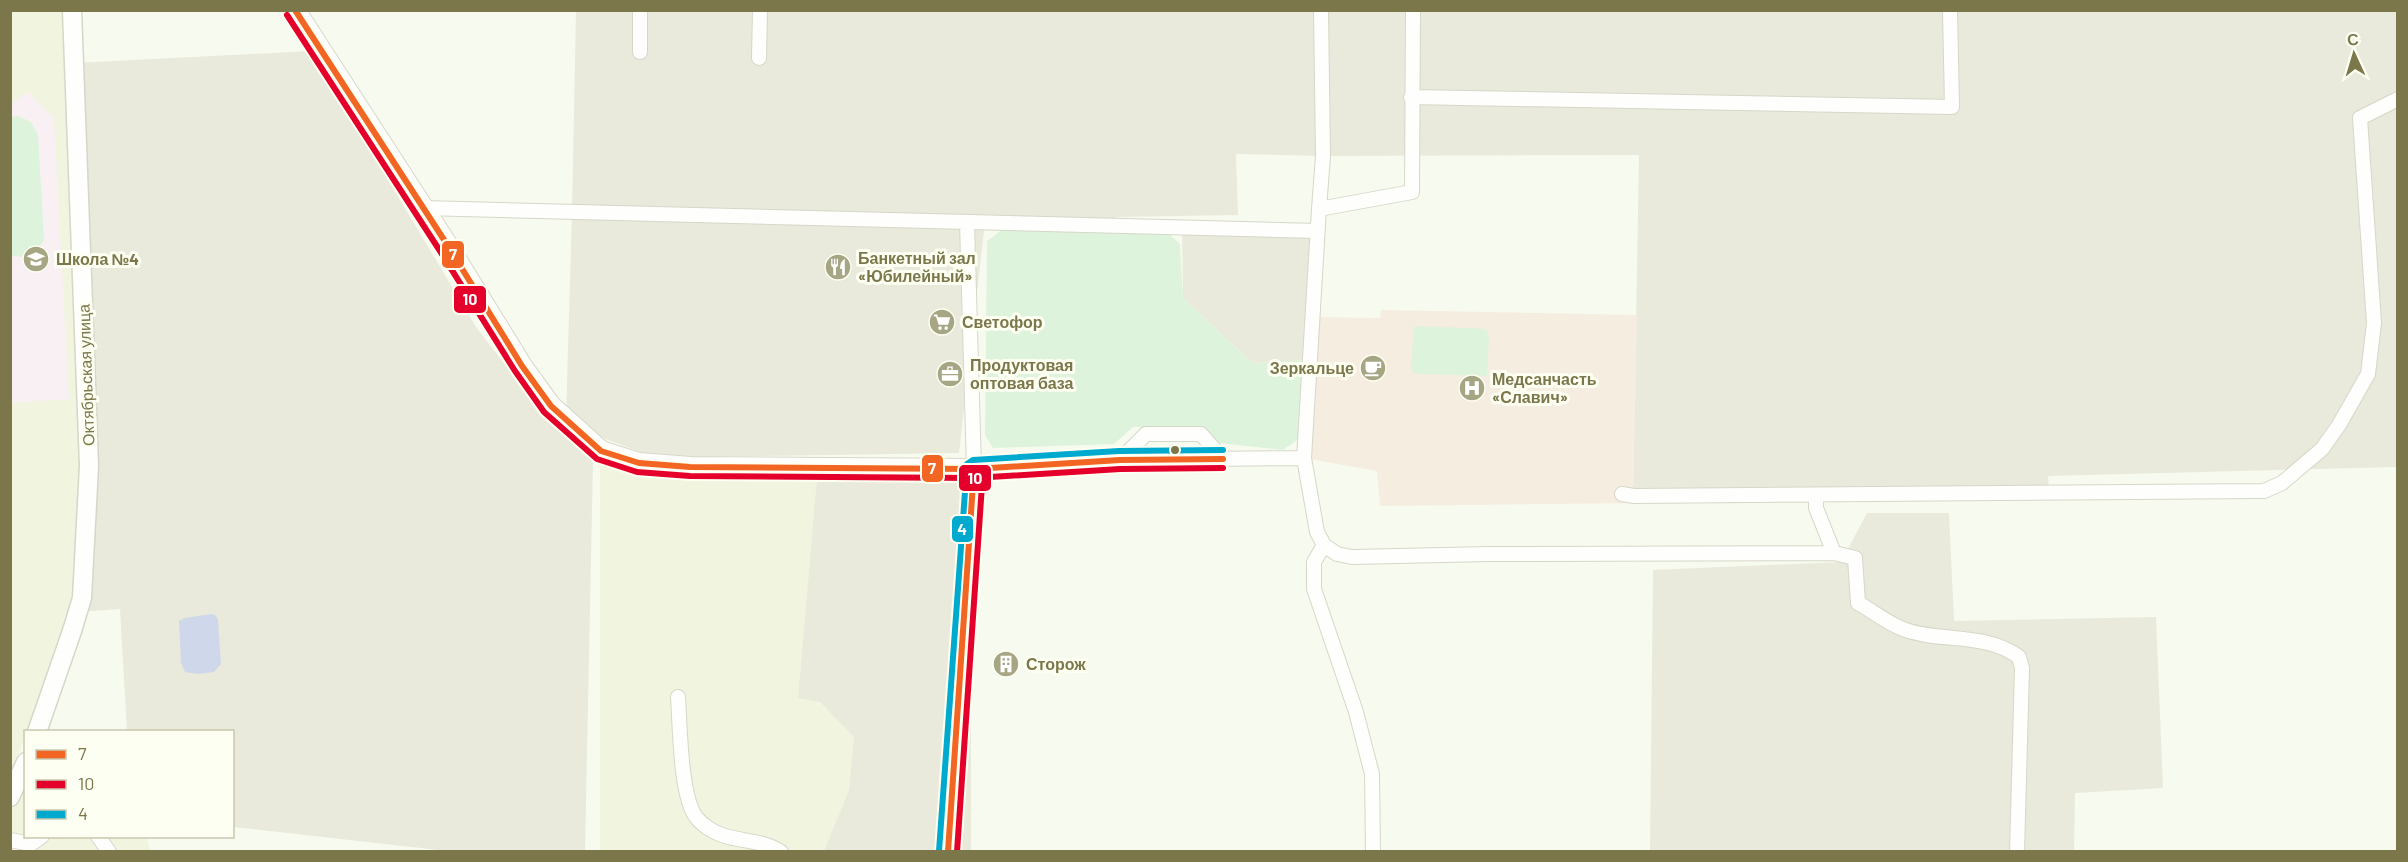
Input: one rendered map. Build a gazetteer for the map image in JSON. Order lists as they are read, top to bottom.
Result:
{
  "streets": {
    "street": ["Октябрьская улица"]
  },
  "places": {
    "school or university": ["Школа №4"],
    "restaurant": ["Банкетный зал «Юбилейный»"],
    "supermarket": ["Светофор"],
    "cafe": ["Зеркальце"],
    "office": ["Продуктовая оптовая база"],
    "hospital": ["Медсанчасть «Славич»"],
    "building": ["Сторож"]
  },
  "lines": ["transit line 7", "transit line 10", "transit line 4"],
  "legend": ["7", "10", "4"],
  "north": "top"
}
